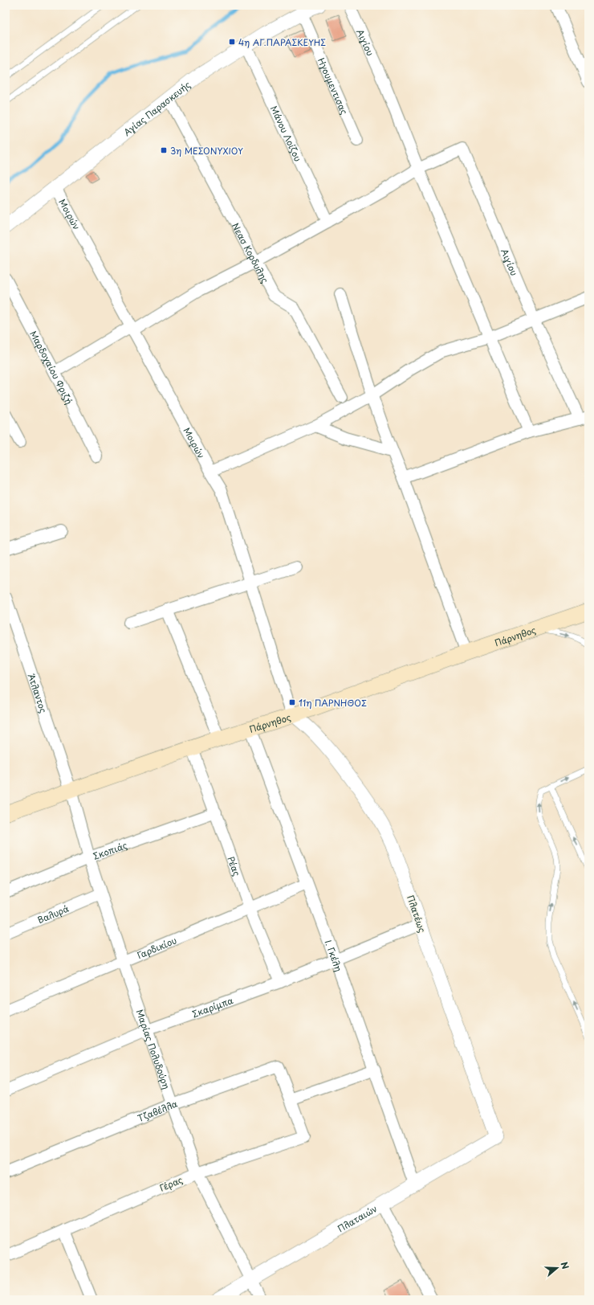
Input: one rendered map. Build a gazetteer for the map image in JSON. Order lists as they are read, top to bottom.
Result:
{
  "streets": {
    "main road": ["Πάρνηθος"],
    "street": [
      "Αιγίου",
      "Ηγουμεντισας",
      "Αγίας Παρασκευής",
      "Μάνου Λοίζου",
      "Μοιρών",
      "Νεασ Κορδυλης",
      "Μαρδοχαίου Φριζή",
      "Άτλαντος",
      "Σκοπιάς",
      "Ρέας",
      "Βαλυρά",
      "Πλατέως",
      "Γαρδικίου",
      "Ι. Γκέλη",
      "Σκαρίμπα",
      "Μαρίας Πολυδούρη",
      "Τζαβέλλα",
      "Γέρας",
      "Πλαταιών"
    ]
  },
  "crossings": [
    ["Ηγουμεντισας", "Αγίας Παρασκευής"],
    ["Αγίας Παρασκευής", "Μάνου Λοίζου"],
    ["Αγίας Παρασκευής", "Μοιρών"],
    ["Αγίας Παρασκευής", "Νεασ Κορδυλης"],
    ["Μοιρών", "Πάρνηθος"],
    ["Μοιρών", "Πλατέως"],
    ["Πάρνηθος", "Άτλαντος"],
    ["Πάρνηθος", "Ρέας"],
    ["Πάρνηθος", "Πλατέως"],
    ["Πάρνηθος", "Ι. Γκέλη"],
    ["Πάρνηθος", "Μαρίας Πολυδούρη"],
    ["Άτλαντος", "Μαρίας Πολυδούρη"],
    ["Σκοπιάς", "Ρέας"],
    ["Σκοπιάς", "Μαρίας Πολυδούρη"],
    ["Ρέας", "Γαρδικίου"],
    ["Ρέας", "Σκαρίμπα"],
    ["Βαλυρά", "Μαρίας Πολυδούρη"],
    ["Πλατέως", "Σκαρίμπα"],
    ["Πλατέως", "Πλαταιών"],
    ["Γαρδικίου", "Ι. Γκέλη"],
    ["Γαρδικίου", "Μαρίας Πολυδούρη"],
    ["Ι. Γκέλη", "Σκαρίμπα"],
    ["Ι. Γκέλη", "Πλαταιών"],
    ["Σκαρίμπα", "Μαρίας Πολυδούρη"],
    ["Μαρίας Πολυδούρη", "Τζαβέλλα"],
    ["Μαρίας Πολυδούρη", "Γέρας"],
    ["Μαρίας Πολυδούρη", "Πλαταιών"],
    ["Τζαβέλλα", "Γέρας"]
  ],
  "places": {
    "transit": ["4η ΑΓ.ΠΑΡΑΣΚΕΥΗΣ", "3η ΜΕΣΟΝΥΧΙΟΥ", "11η ΠΑΡΝΗΘΟΣ"]
  },
  "north": "right"
}
